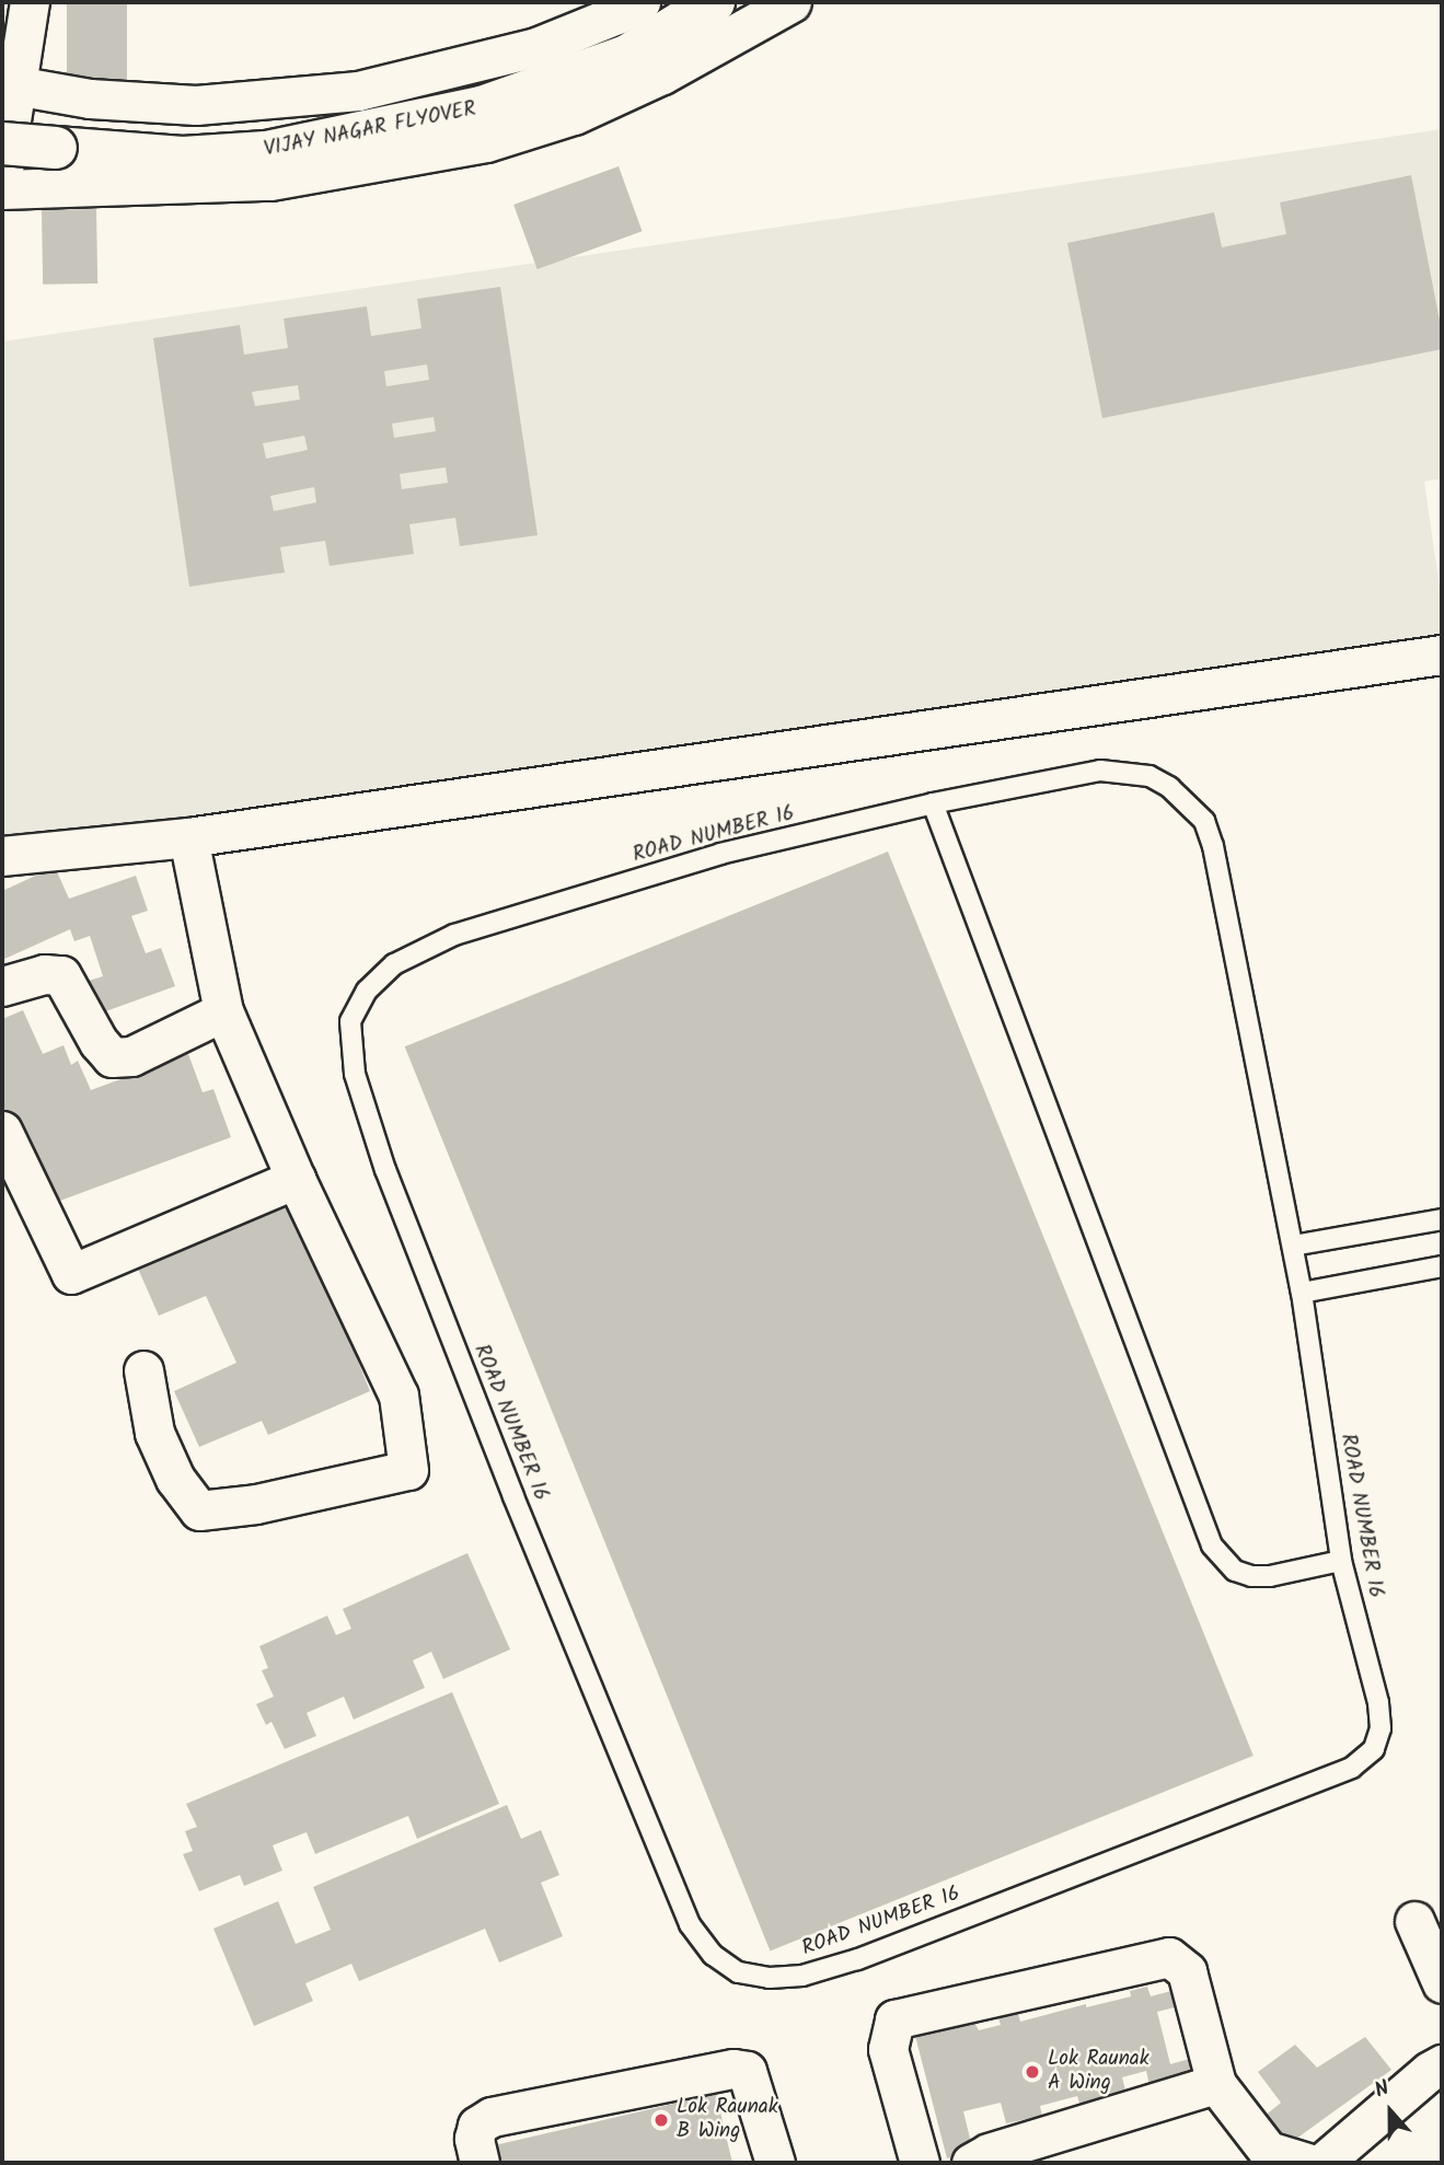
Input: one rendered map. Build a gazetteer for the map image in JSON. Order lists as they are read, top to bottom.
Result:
{
  "streets": {
    "main road": ["VIJAY NAGAR FLYOVER"],
    "lane": ["ROAD NUMBER 16"]
  },
  "places": ["Lok Raunak A Wing", "Lok Raunak B Wing"],
  "north": "top"
}
